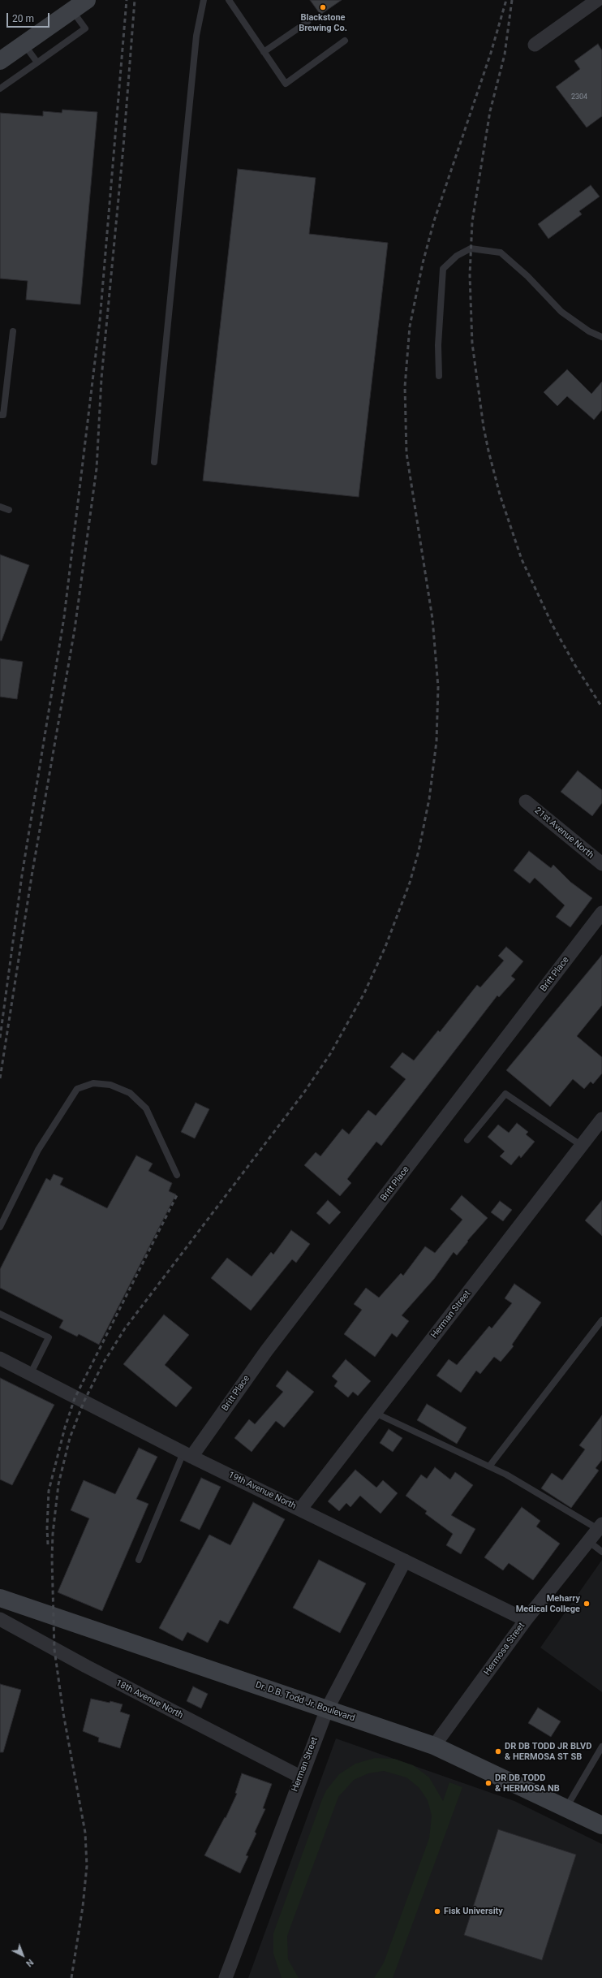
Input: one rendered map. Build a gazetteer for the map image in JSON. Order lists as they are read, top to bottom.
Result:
{
  "streets": {
    "main road": ["Dr. D.B. Todd Jr. Boulevard"],
    "street": [
      "21st Avenue North",
      "Britt Place",
      "Herman Street",
      "19th Avenue North",
      "Hermosa Street",
      "18th Avenue North"
    ]
  },
  "crossings": [
    ["Britt Place", "19th Avenue North"],
    ["Herman Street", "19th Avenue North"],
    ["Herman Street", "18th Avenue North"],
    ["19th Avenue North", "Hermosa Street"],
    ["Hermosa Street", "Dr. D.B. Todd Jr. Boulevard"]
  ],
  "places": [
    "Blackstone Brewing Co.",
    "Meharry Medical College",
    "DR DB TODD JR BLVD & HERMOSA ST SB",
    "DR DB TODD & HERMOSA NB",
    "Fisk University"
  ],
  "house_numbers": ["2304"],
  "scale_bar": "20 m",
  "north": "bottom right"
}
